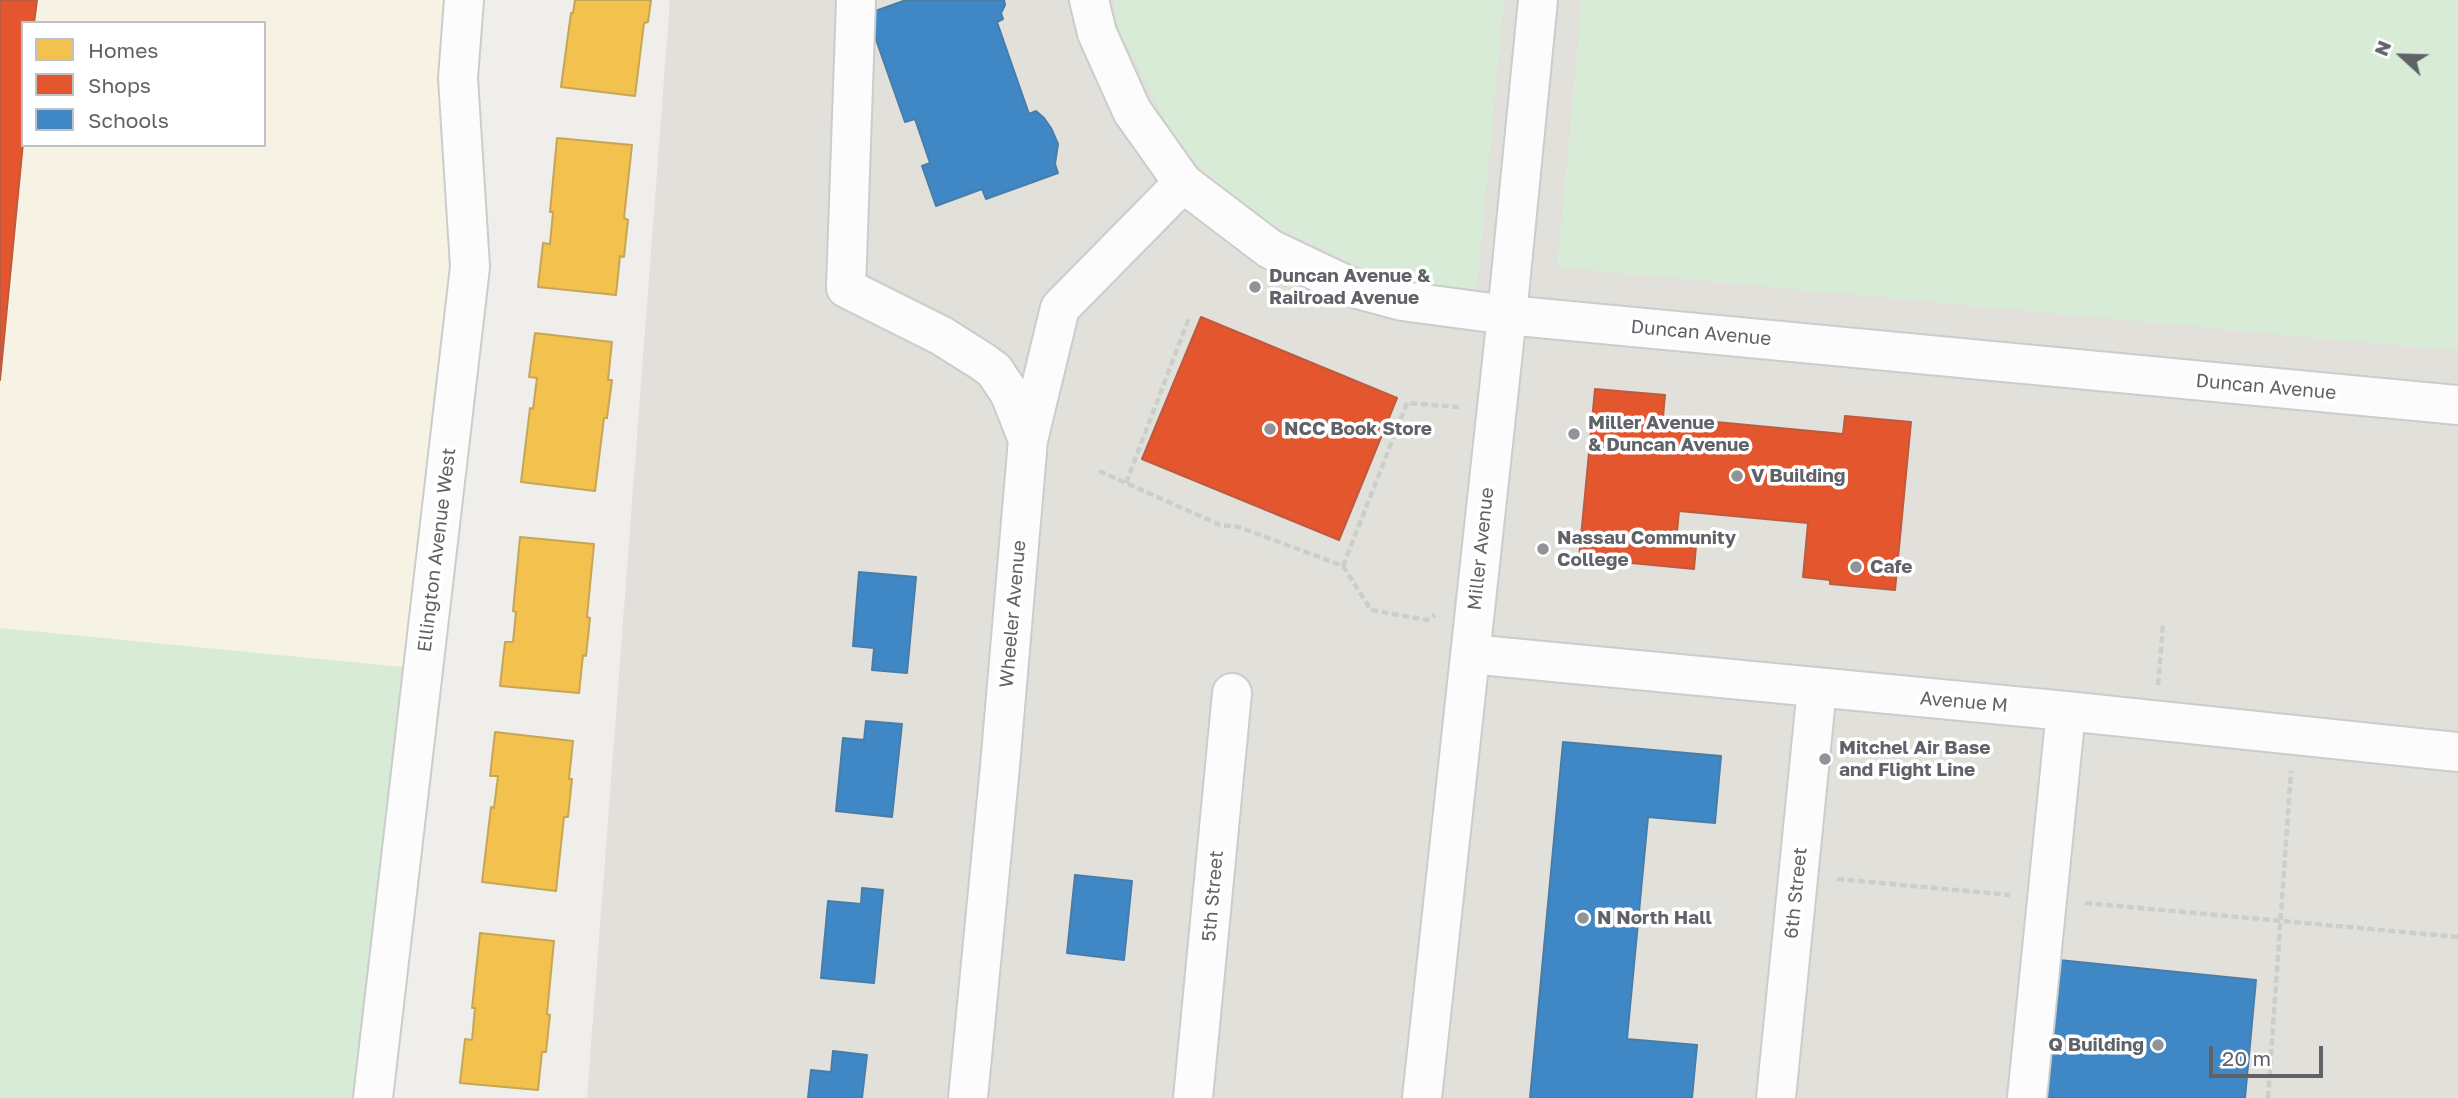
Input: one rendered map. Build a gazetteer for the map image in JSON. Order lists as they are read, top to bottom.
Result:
{
  "streets": {
    "street": [
      "Duncan Avenue",
      "Miller Avenue",
      "Ellington Avenue West",
      "Wheeler Avenue",
      "Avenue M",
      "6th Street",
      "5th Street"
    ]
  },
  "crossings": [
    ["Duncan Avenue", "Miller Avenue"],
    ["Duncan Avenue", "Wheeler Avenue"],
    ["Miller Avenue", "Avenue M"],
    ["Avenue M", "6th Street"]
  ],
  "places": [
    "Duncan Avenue & Railroad Avenue",
    "NCC Book Store",
    "Miller Avenue & Duncan Avenue",
    "V Building",
    "Nassau Community College",
    "Cafe",
    "Mitchel Air Base and Flight Line",
    "N North Hall",
    "Q Building"
  ],
  "legend": ["Homes", "Shops", "Schools"],
  "scale_bar": "20 m",
  "north": "left"
}
